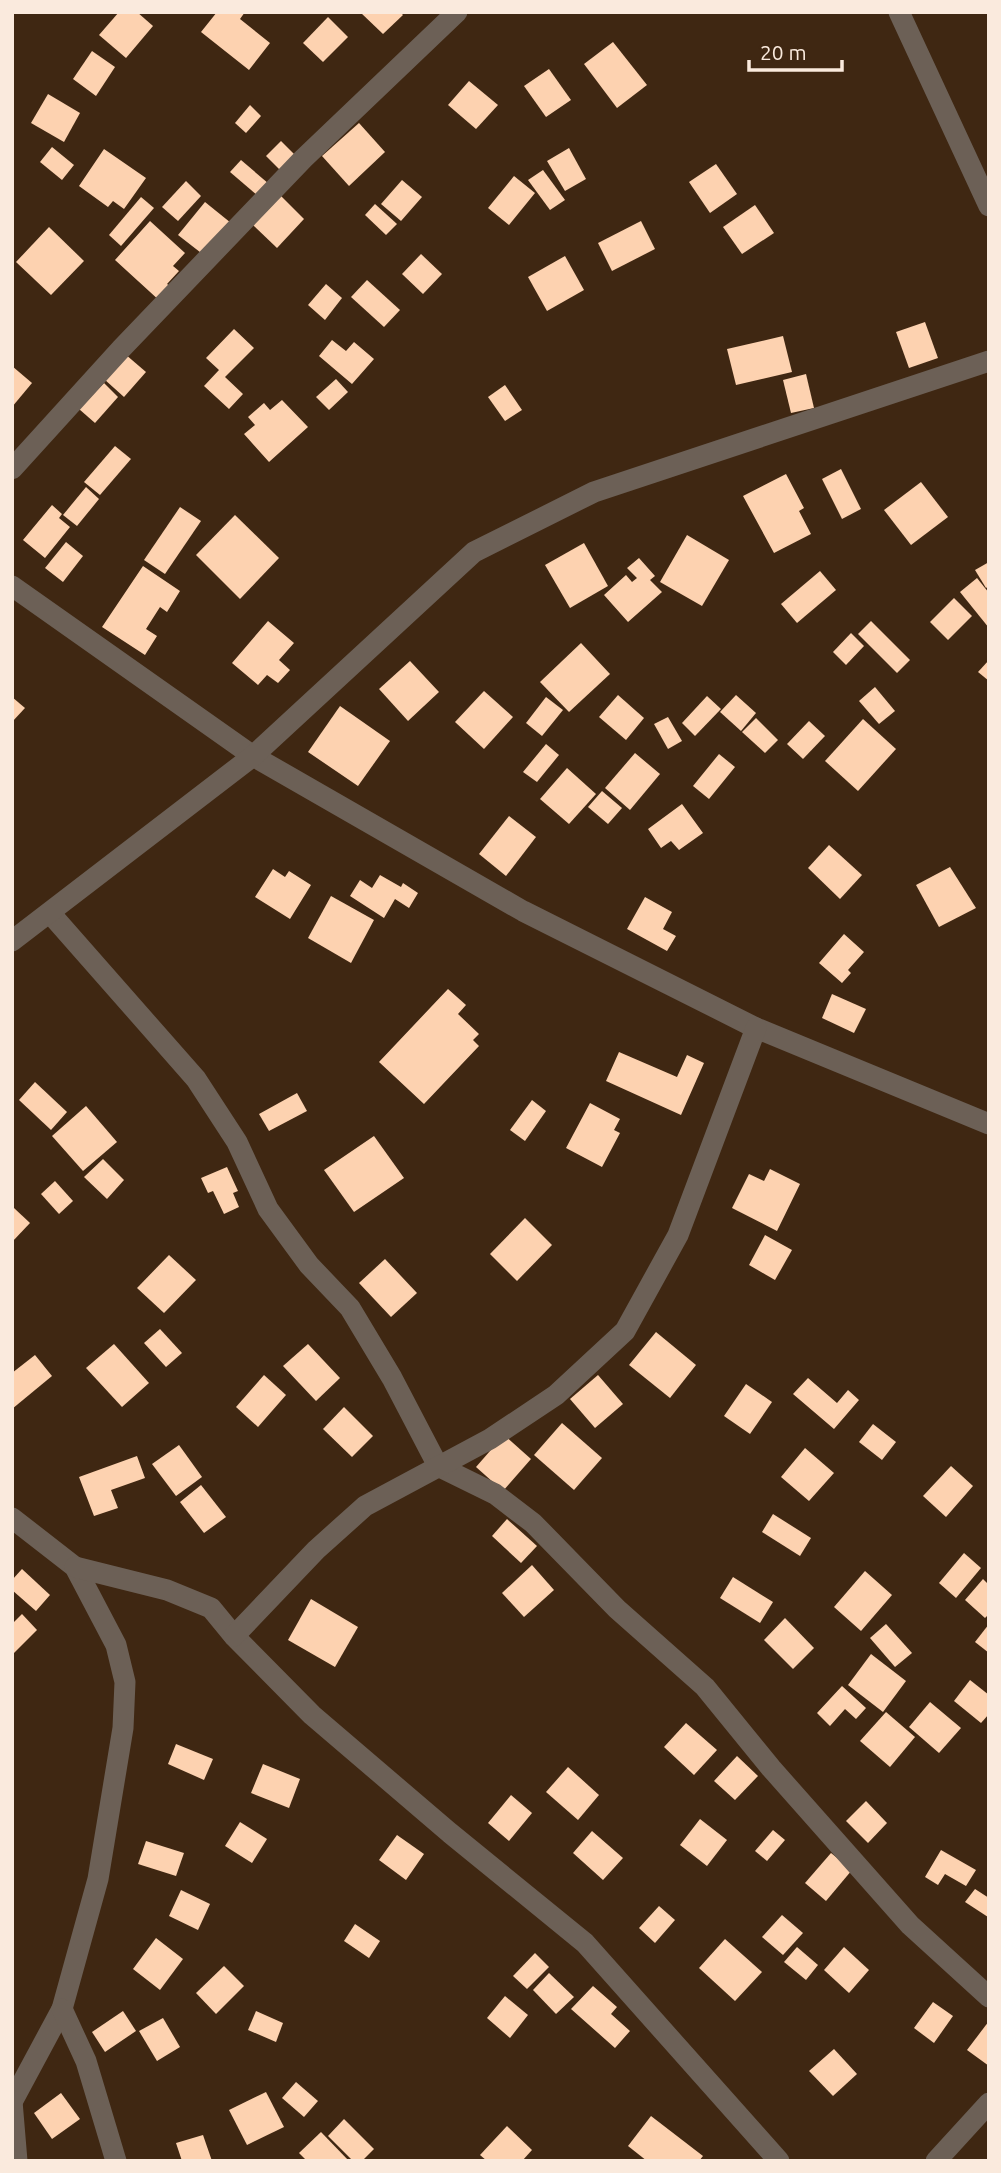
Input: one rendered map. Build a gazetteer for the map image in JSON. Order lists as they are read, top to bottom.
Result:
{
  "scale_bar": "20 m"
}
